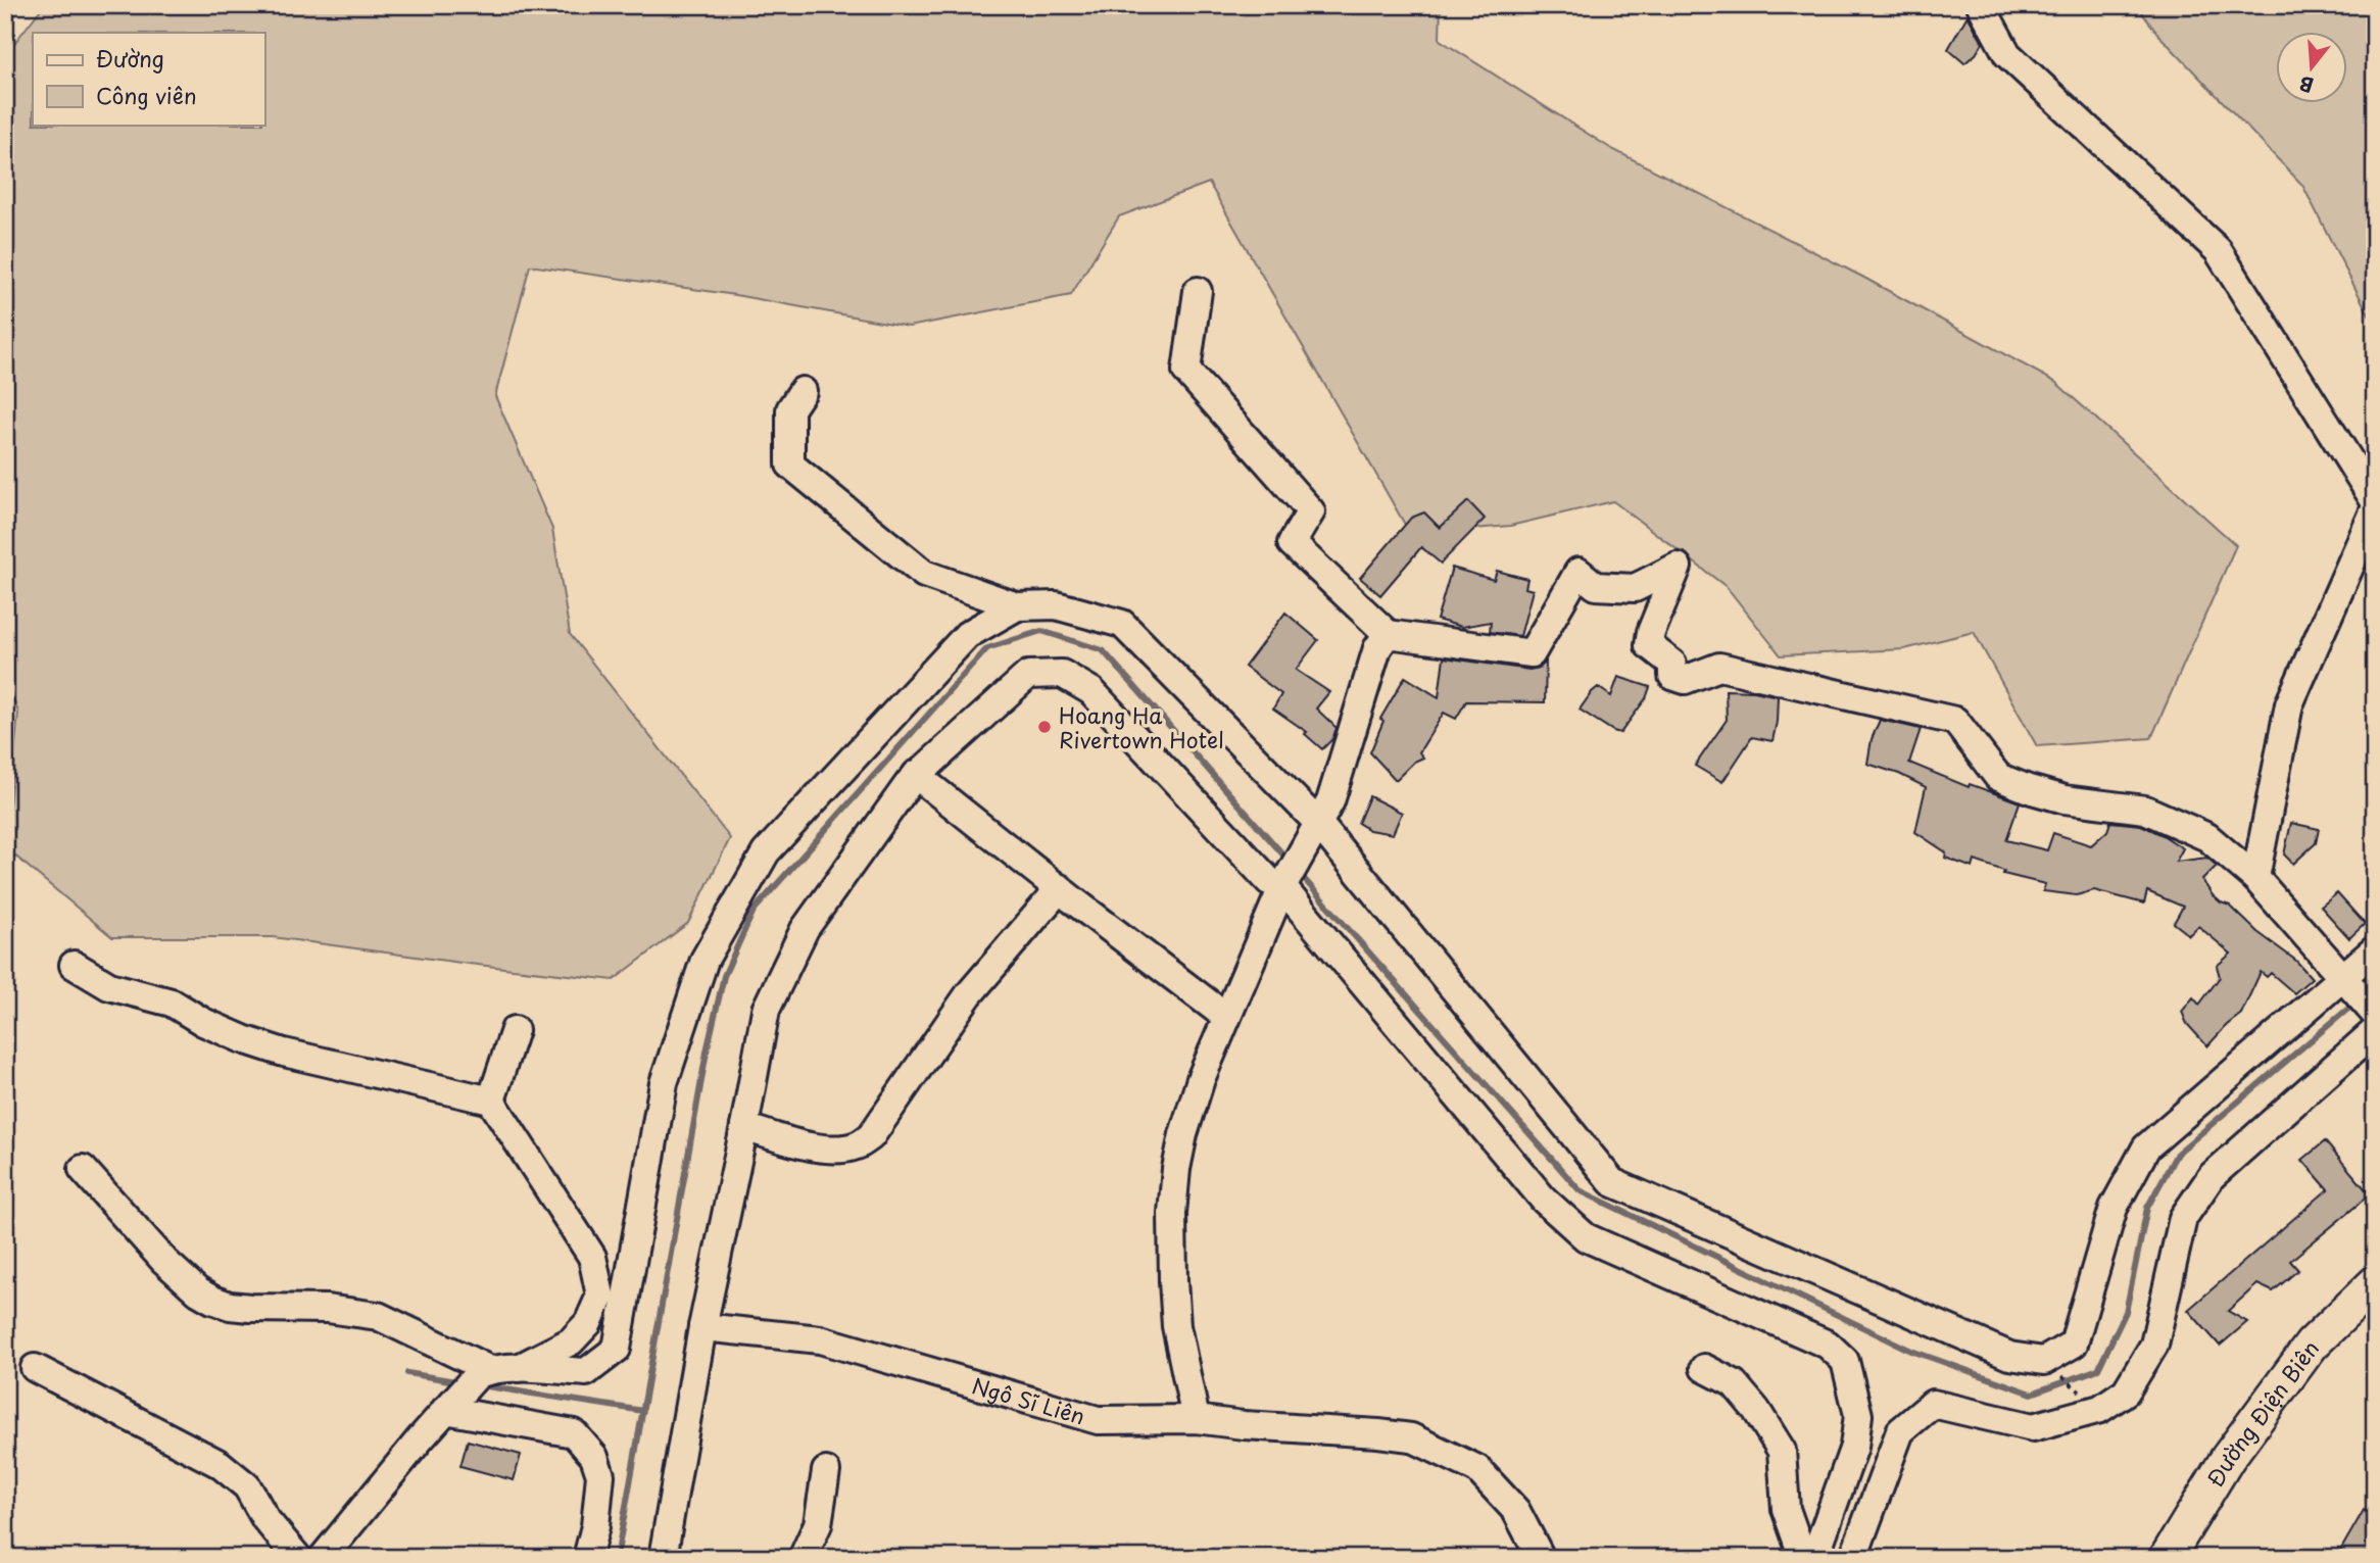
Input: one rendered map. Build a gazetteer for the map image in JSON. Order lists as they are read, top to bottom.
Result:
{
  "streets": {
    "main road": ["Đường Điện Biên"],
    "street": ["Ngô Sĩ Liên"]
  },
  "places": ["Hoang Ha Rivertown Hotel"],
  "legend": ["Đường", "Công viên"],
  "north": "bottom"
}
